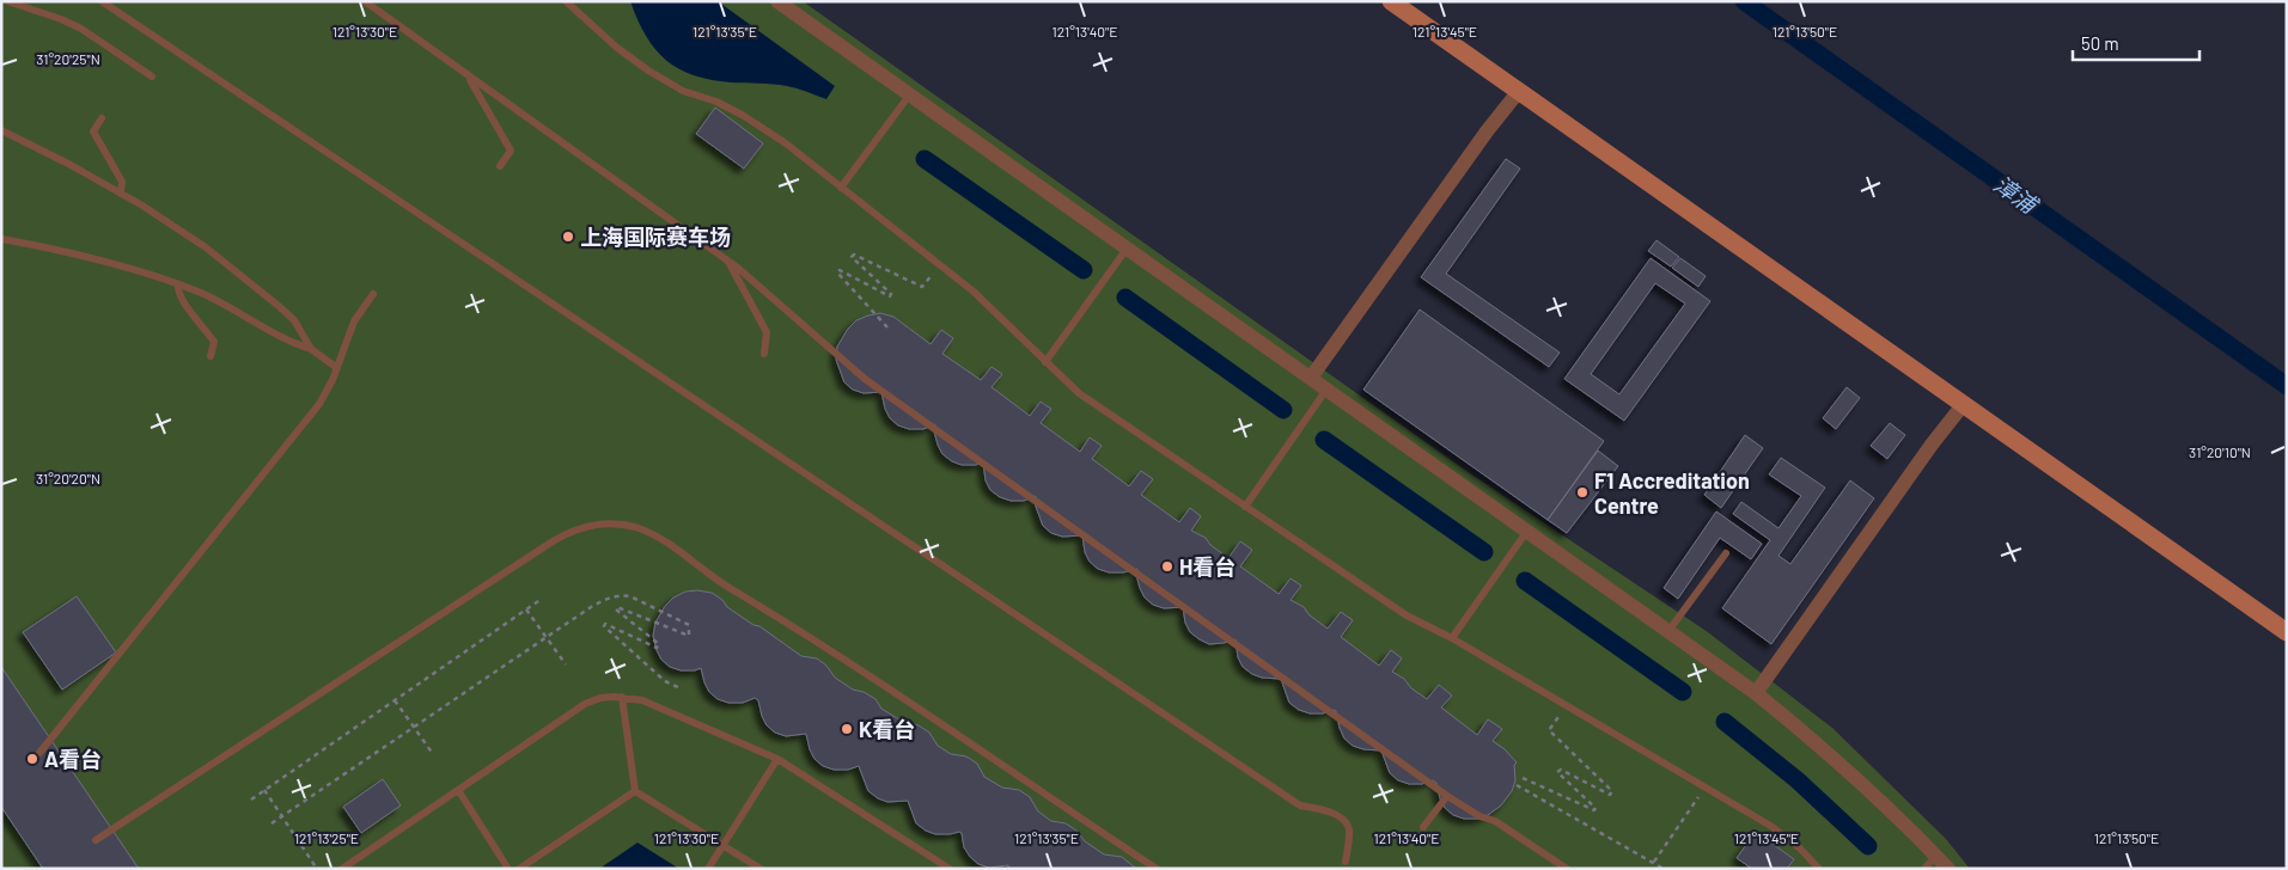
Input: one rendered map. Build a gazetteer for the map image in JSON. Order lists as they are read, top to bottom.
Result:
{
  "water": ["漳浦"],
  "places": [
    "上海国际赛车场",
    "F1 Accreditation Centre",
    "H看台",
    "K看台",
    "A看台"
  ],
  "scale_bar": "50 m",
  "coordinates": [
    "121°13'45\"E",
    "121°13'30\"E",
    "121°13'35\"E",
    "121°13'40\"E",
    "121°13'50\"E",
    "31°20'25\"N",
    "31°20'10\"N",
    "31°20'20\"N",
    "121°13'25\"E"
  ]
}
